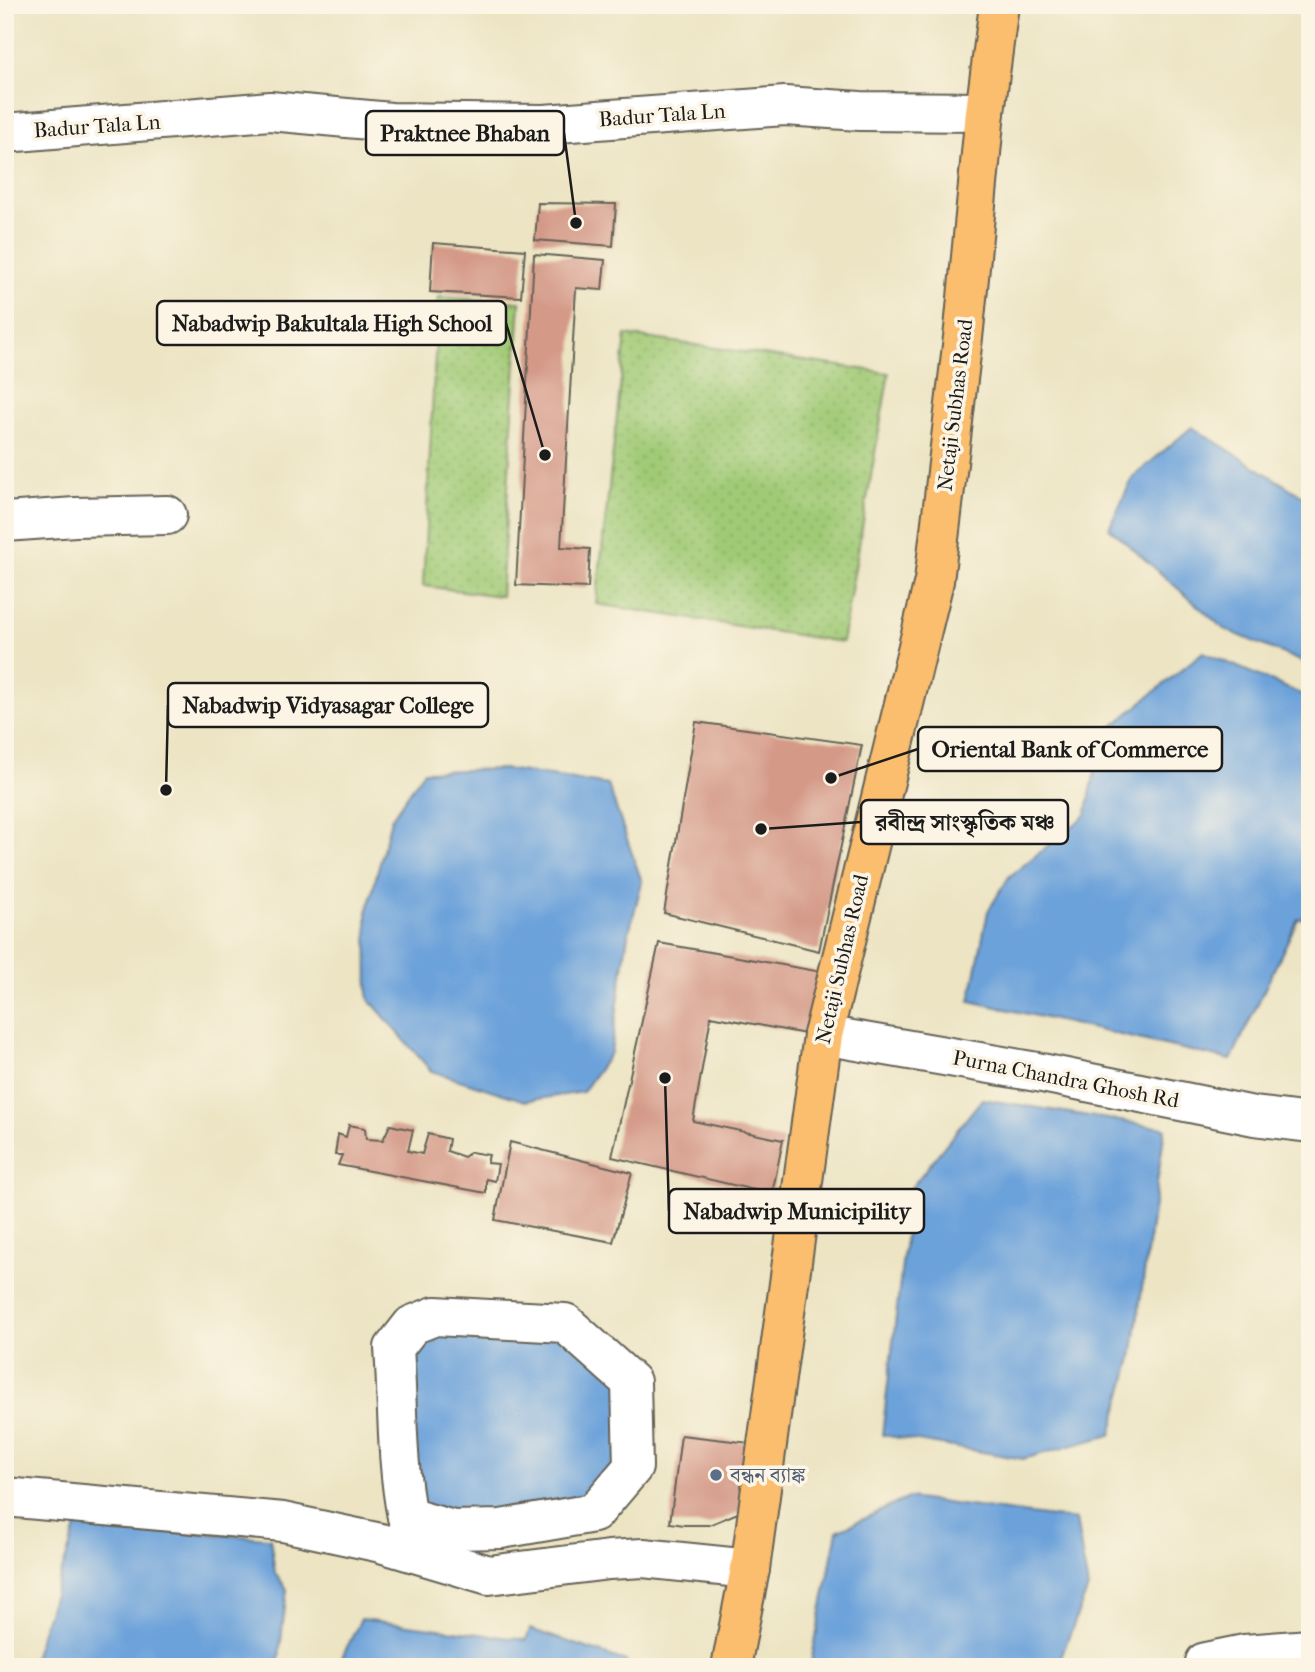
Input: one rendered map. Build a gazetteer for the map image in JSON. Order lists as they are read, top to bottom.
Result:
{
  "streets": {
    "main road": ["Netaji Subhas Road"],
    "street": ["Badur Tala Ln", "Purna Chandra Ghosh Rd"]
  },
  "crossings": [
    ["Badur Tala Ln", "Netaji Subhas Road"],
    ["Netaji Subhas Road", "Purna Chandra Ghosh Rd"]
  ],
  "places": [
    "Praktnee Bhaban",
    "Nabadwip Bakultala High School",
    "Oriental Bank of Commerce",
    "Nabadwip Vidyasagar College",
    "রবীন্দ্র সাংস্কৃতিক মঞ্চ",
    "Nabadwip Municipility",
    "বন্ধন ব্যাঙ্ক"
  ]
}
